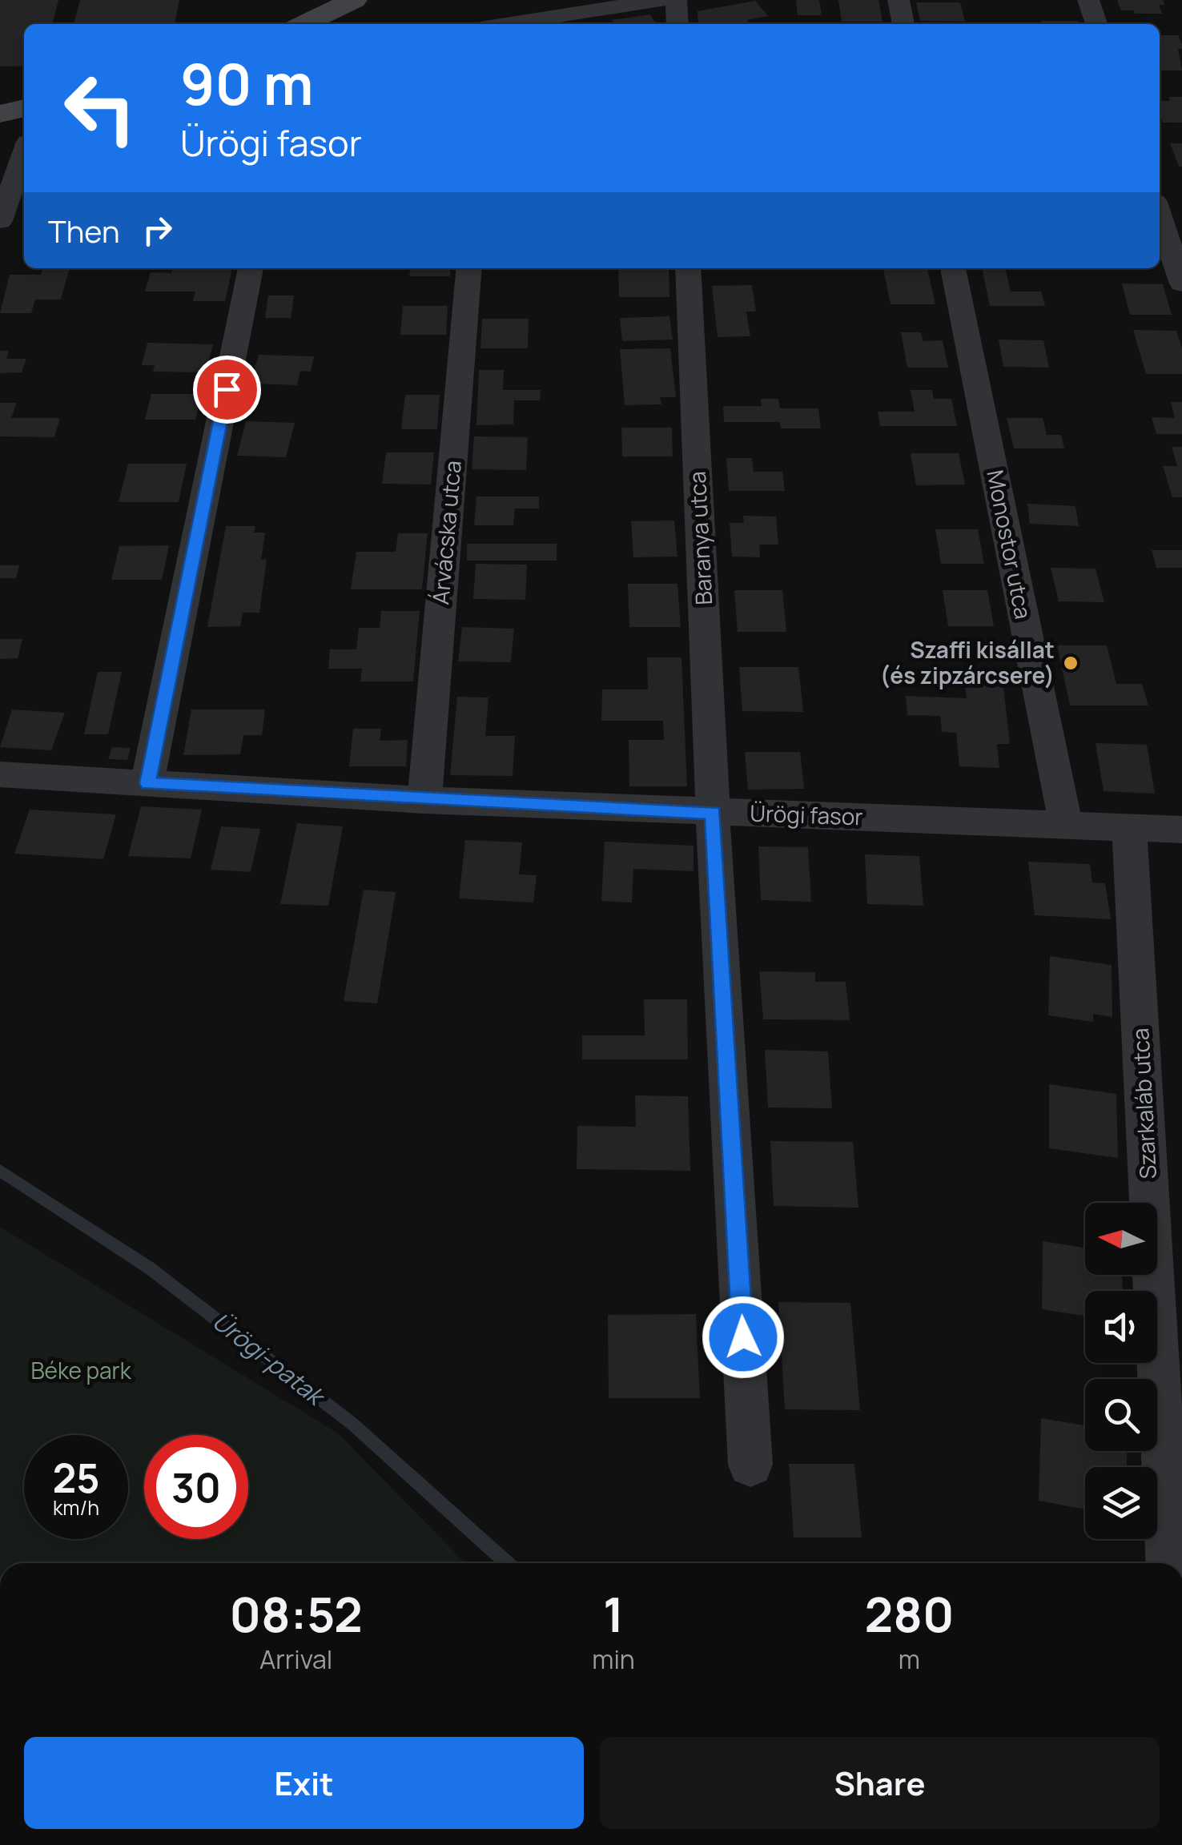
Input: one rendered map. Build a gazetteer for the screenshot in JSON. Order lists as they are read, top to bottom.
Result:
{
  "streets": {
    "street": [
      "Árvácska utca",
      "Baranya utca",
      "Monostor utca",
      "Ürögi fasor",
      "Szarkaláb utca"
    ]
  },
  "crossings": [
    ["Árvácska utca", "Ürögi fasor"],
    ["Baranya utca", "Ürögi fasor"],
    ["Monostor utca", "Ürögi fasor"],
    ["Ürögi fasor", "Szarkaláb utca"]
  ],
  "water": ["Ürögi-patak"],
  "parks": ["Béke park"],
  "places": ["Szaffi kisállat (és zipzárcsere)"],
  "north": "left",
  "page": {
    "turn": ["90 m", "Ürögi fasor"],
    "then": "Then",
    "speed": "25 km/h",
    "limit": "30",
    "eta": [
      "08:52",
      "Arrival",
      "1",
      "min",
      "280",
      "m"
    ],
    "buttons": ["Exit", "Share"]
  }
}
